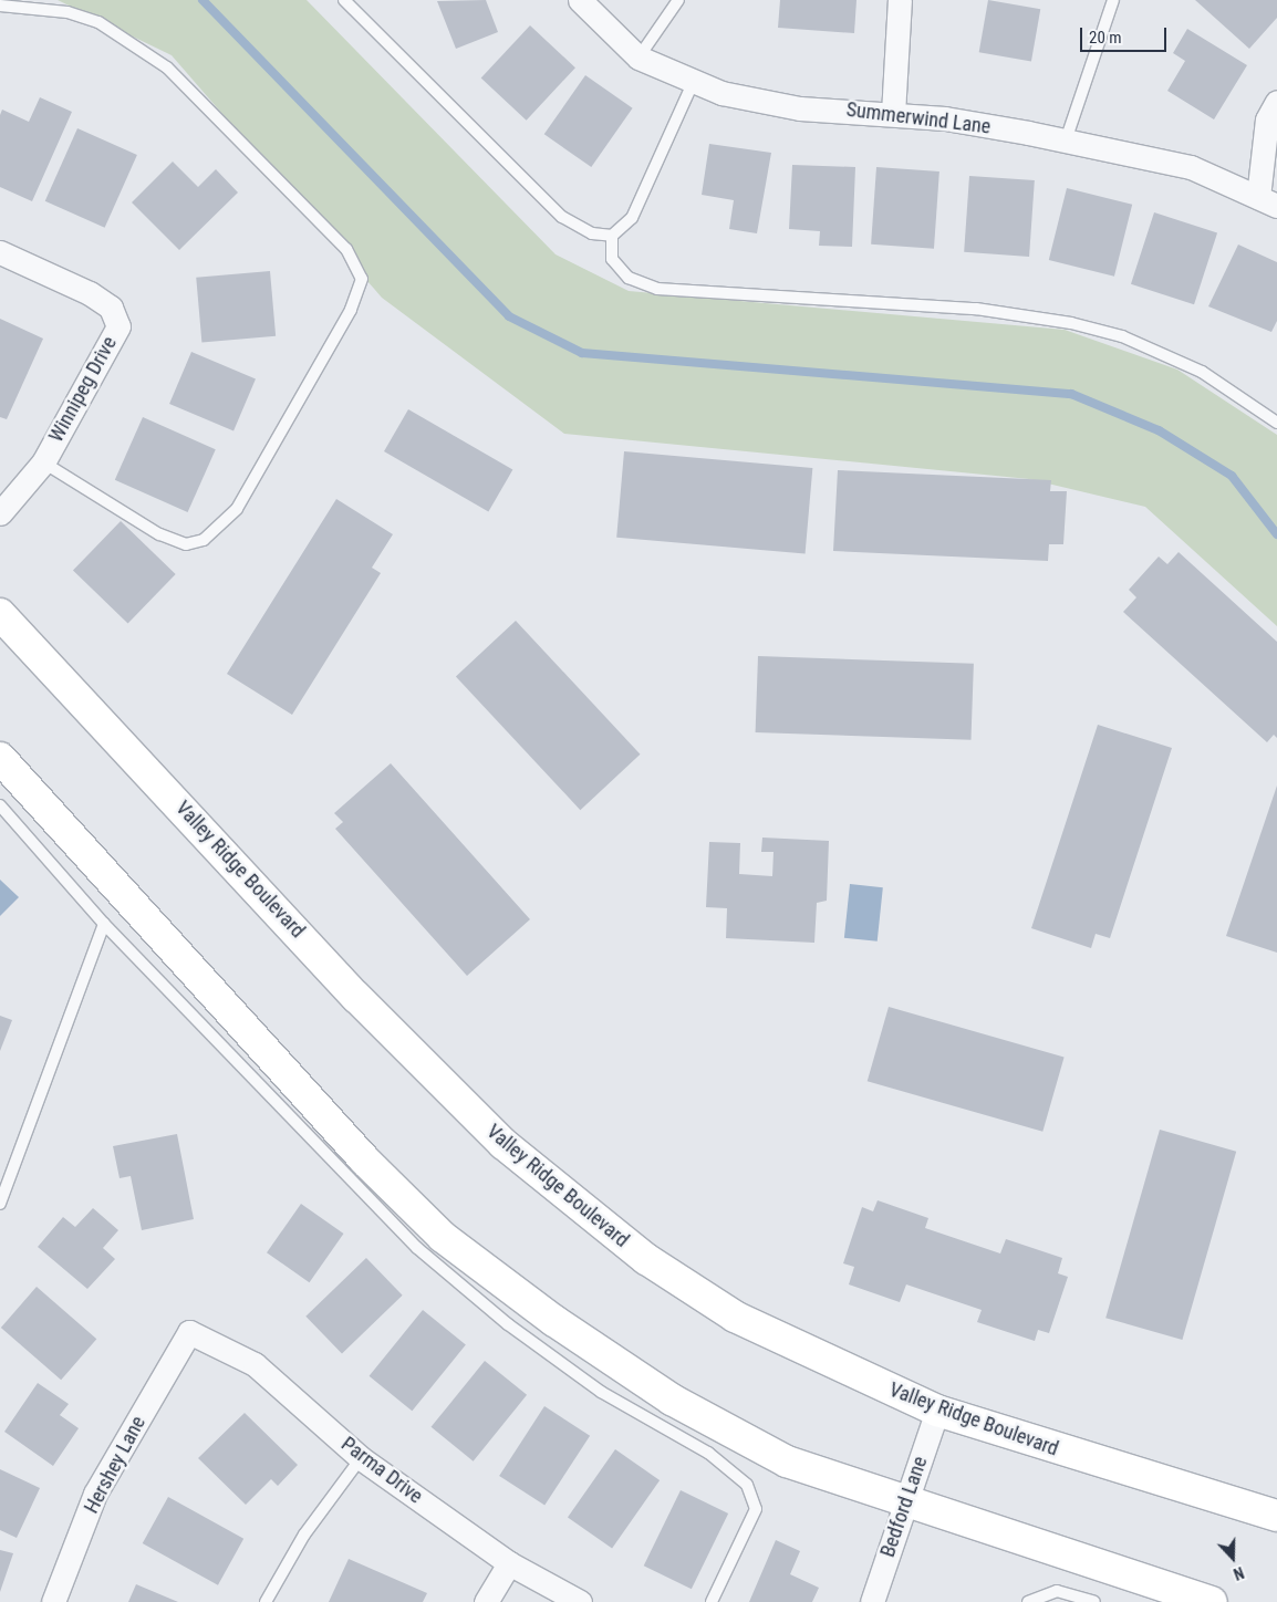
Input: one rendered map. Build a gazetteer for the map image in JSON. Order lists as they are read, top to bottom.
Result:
{
  "streets": {
    "main road": ["Valley Ridge Boulevard"],
    "street": [
      "Summerwind Lane",
      "Winnipeg Drive",
      "Hershey Lane",
      "Parma Drive",
      "Bedford Lane"
    ]
  },
  "crossings": [
    ["Valley Ridge Boulevard", "Bedford Lane"],
    ["Hershey Lane", "Parma Drive"]
  ],
  "scale_bar": "20 m",
  "north": "bottom"
}
